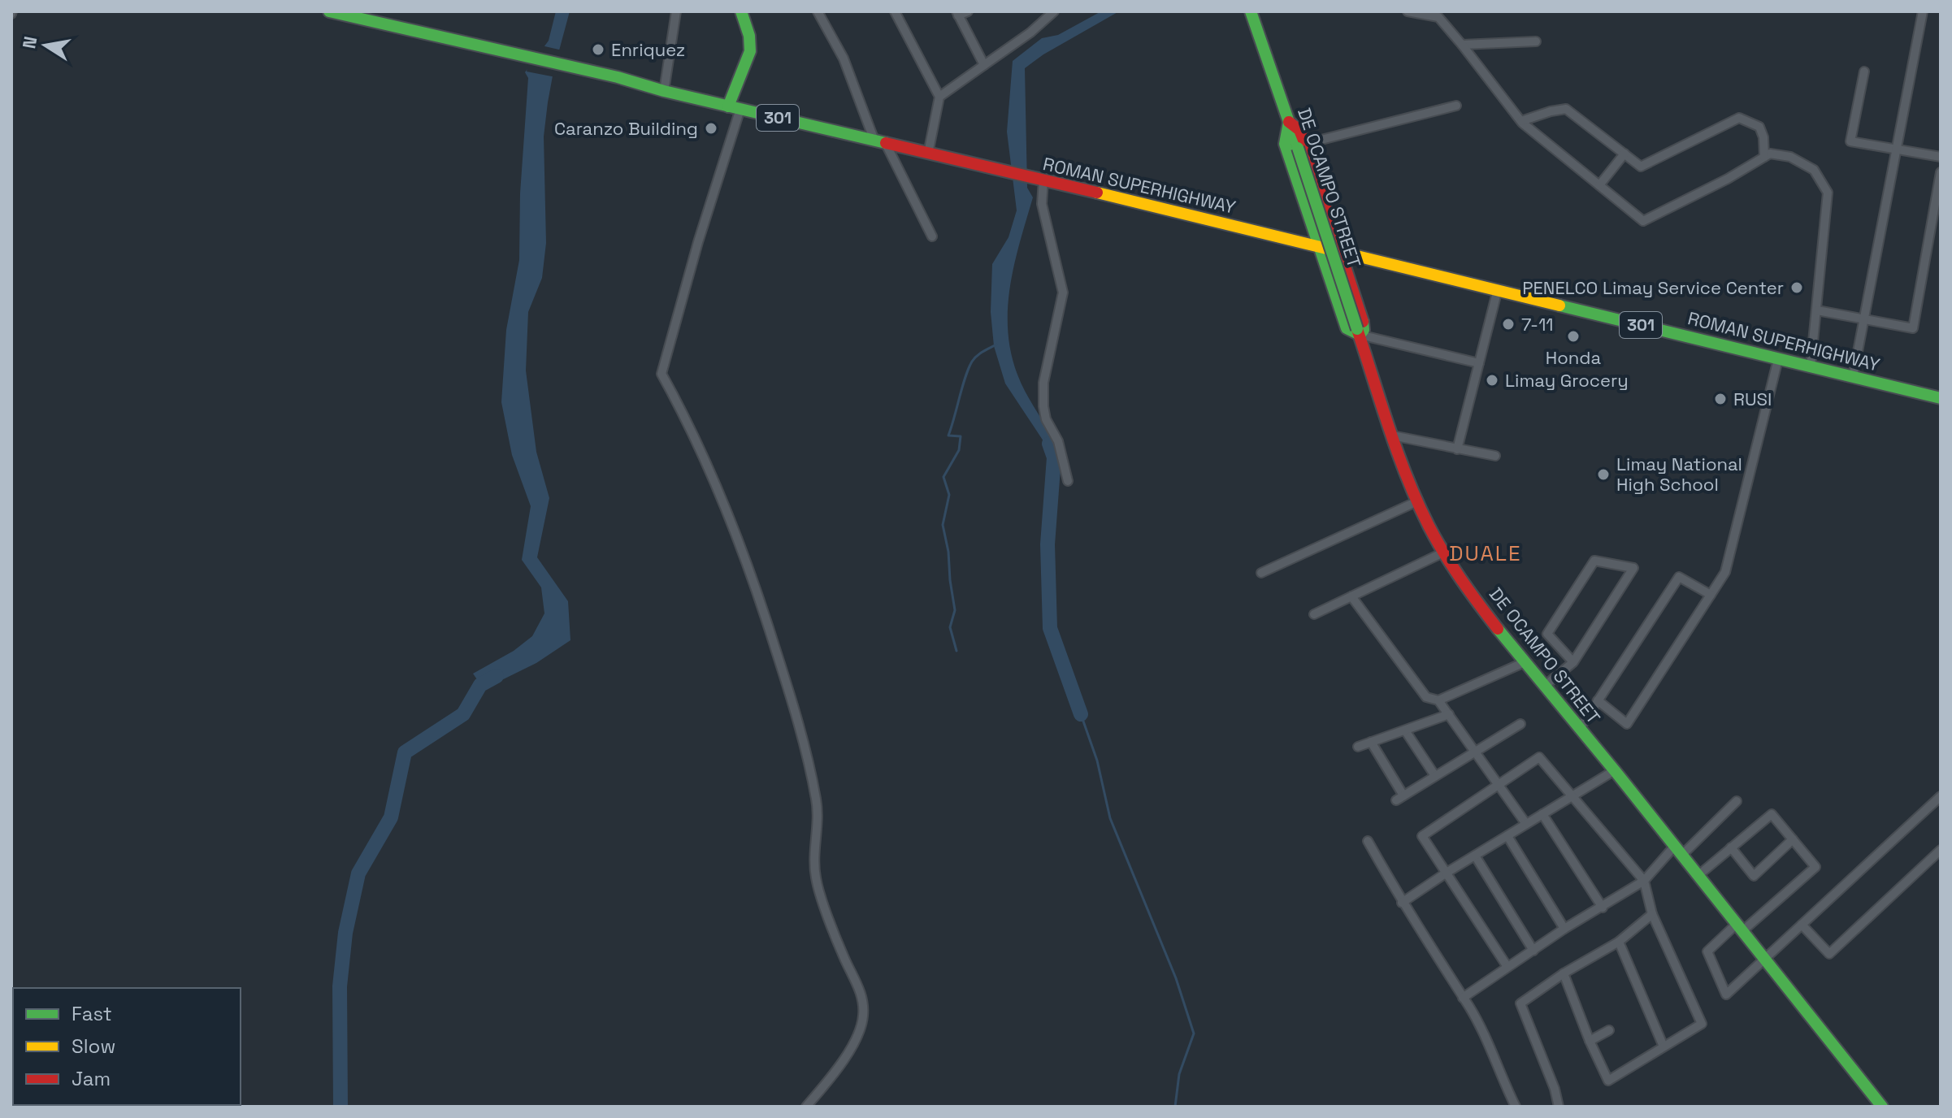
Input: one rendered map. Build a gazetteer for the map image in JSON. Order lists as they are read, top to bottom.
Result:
{
  "streets": {
    "main road": ["301", "ROMAN SUPERHIGHWAY", "DE OCAMPO STREET"]
  },
  "districts": ["DUALE"],
  "places": [
    "Enriquez",
    "Caranzo Building",
    "PENELCO Limay Service Center",
    "7-11",
    "Honda",
    "Limay Grocery",
    "RUSI",
    "Limay National High School"
  ],
  "legend": ["Fast", "Slow", "Jam"],
  "north": "left"
}
